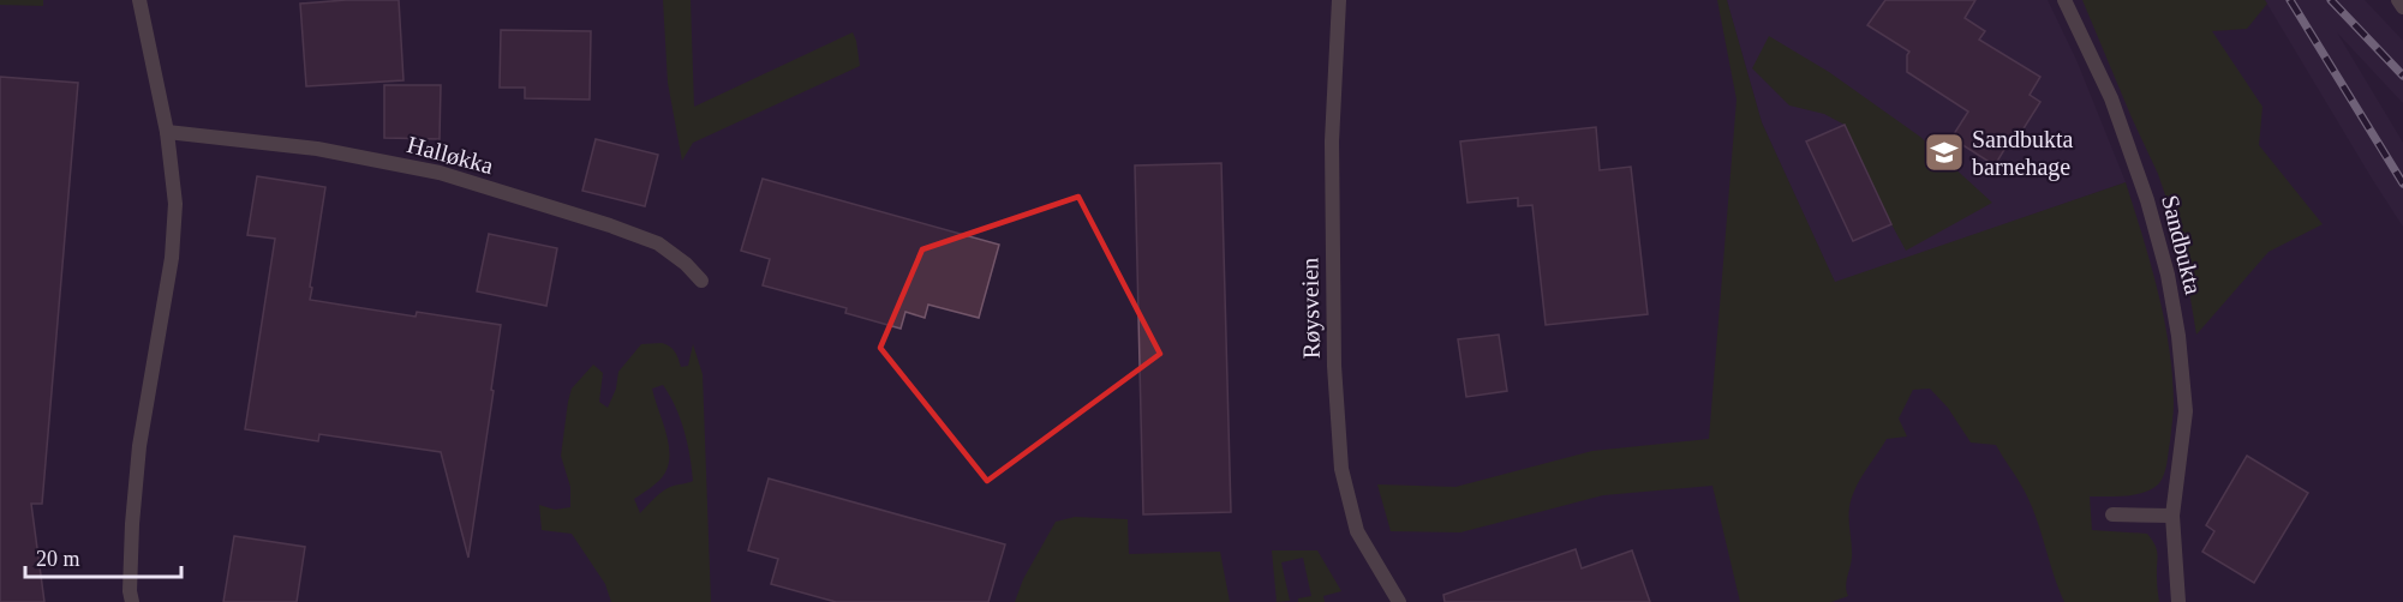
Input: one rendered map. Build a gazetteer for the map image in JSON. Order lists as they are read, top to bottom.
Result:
{
  "streets": {
    "street": ["Halløkka", "Sandbukta", "Røysveien"]
  },
  "places": {
    "school or university": ["Sandbukta barnehage"]
  },
  "scale_bar": "20 m"
}
